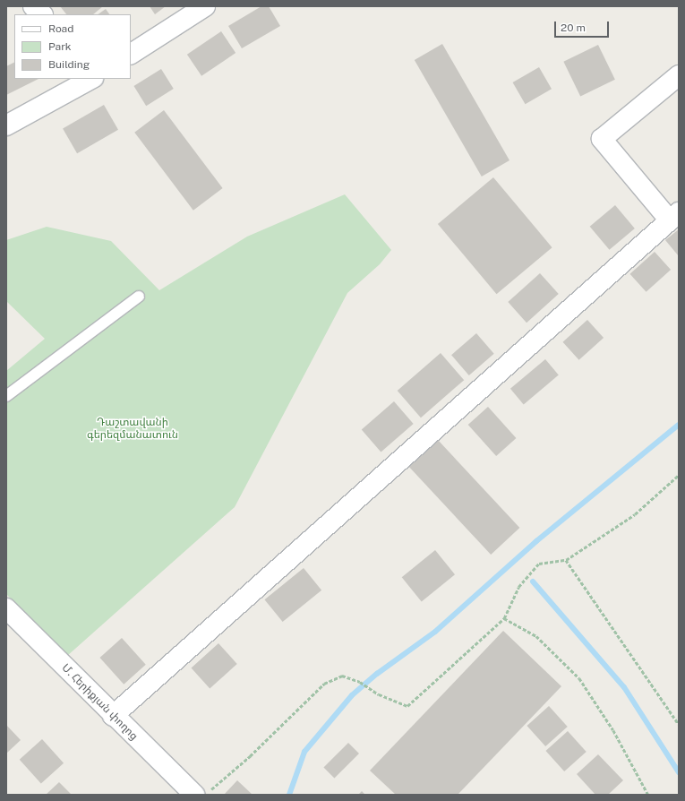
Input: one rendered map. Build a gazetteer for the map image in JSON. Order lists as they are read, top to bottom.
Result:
{
  "streets": {
    "street": ["Մ. Հերիքյան փողոց"]
  },
  "parks": ["Դաշտավանի գերեզմանատուն"],
  "legend": ["Road", "Park", "Building"],
  "scale_bar": "20 m"
}
